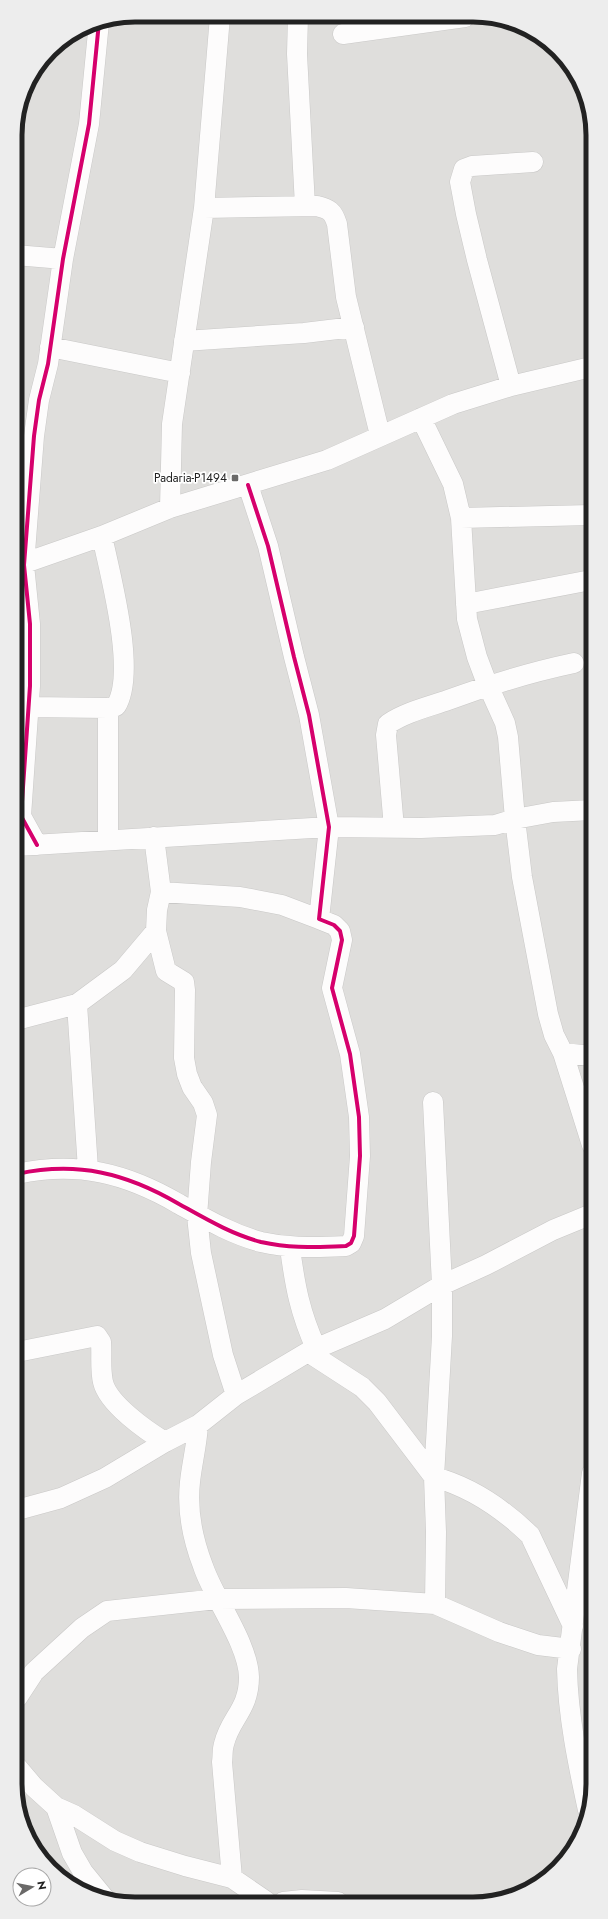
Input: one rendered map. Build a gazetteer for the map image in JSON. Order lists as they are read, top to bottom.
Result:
{
  "places": {
    "transit": ["Padaria-P1494"]
  },
  "north": "right"
}
